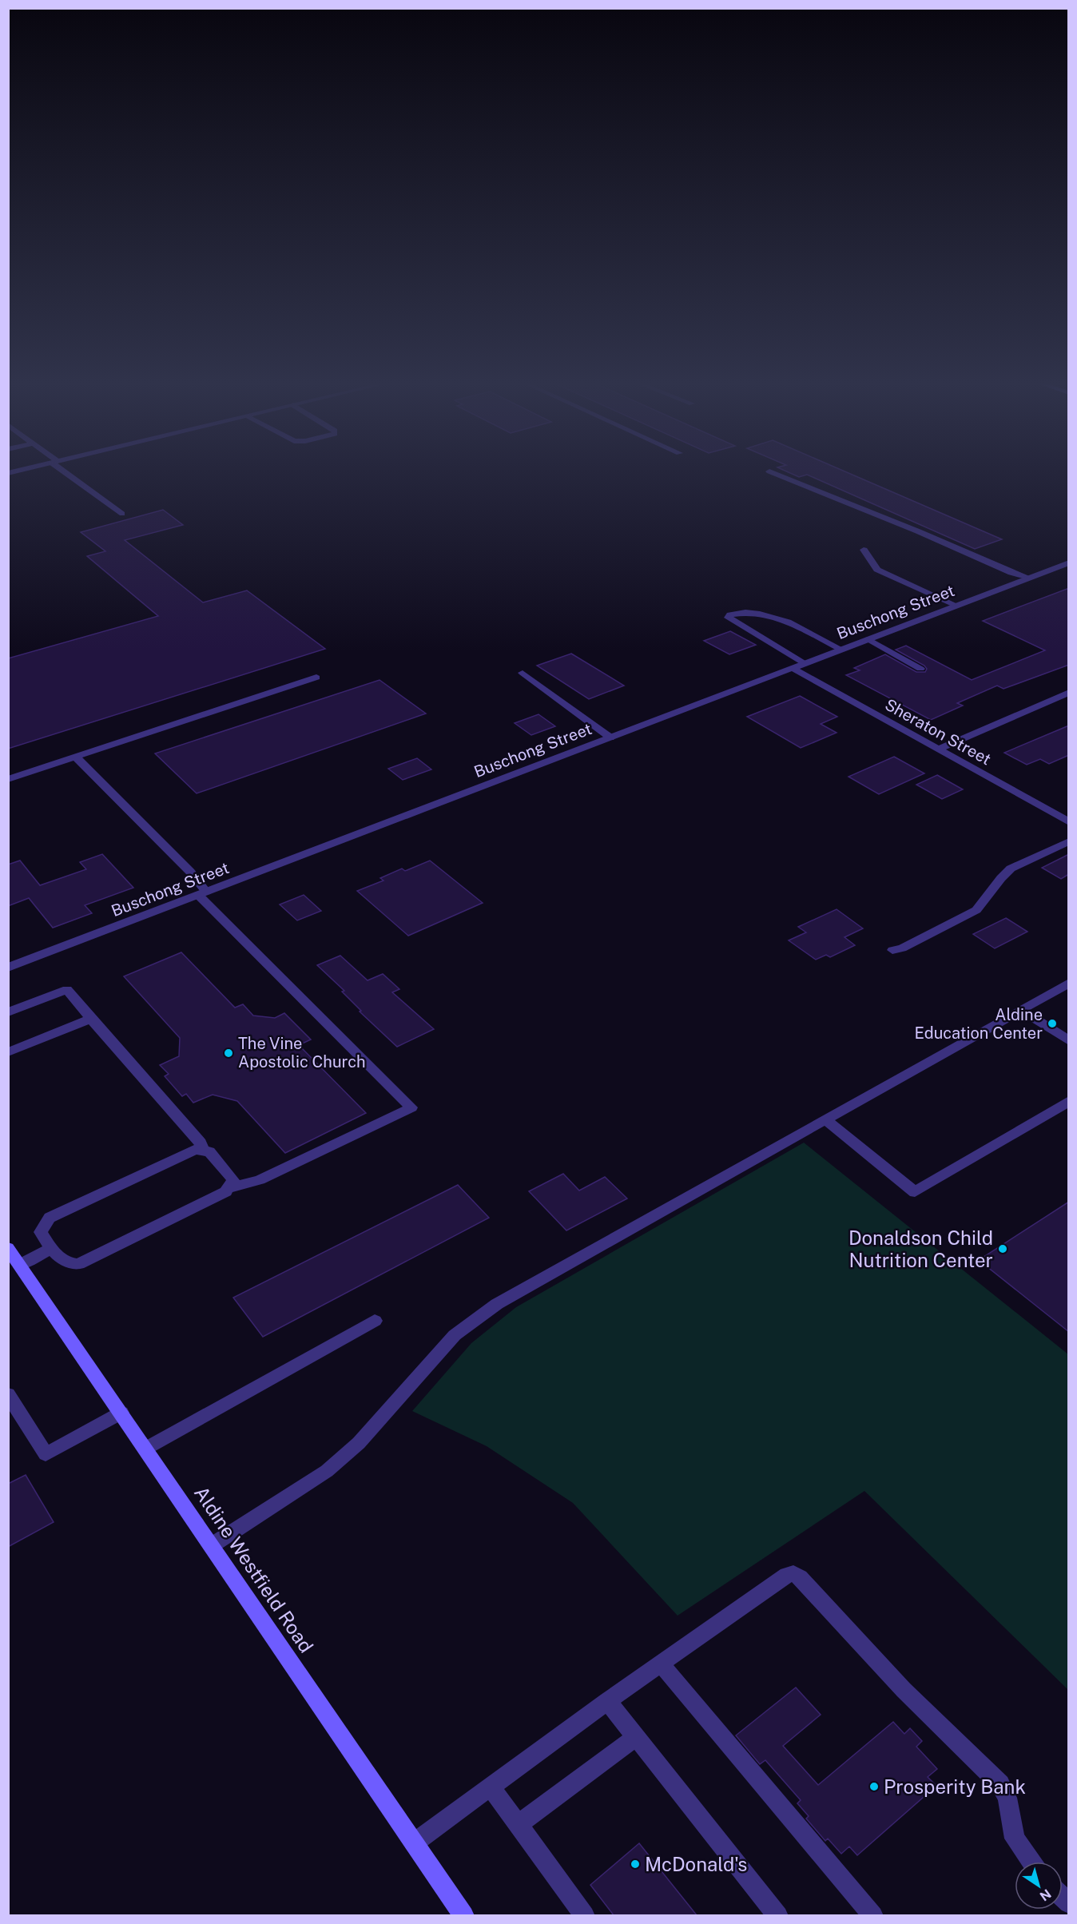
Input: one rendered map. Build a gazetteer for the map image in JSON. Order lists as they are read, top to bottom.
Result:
{
  "streets": {
    "main road": ["Aldine Westfield Road"],
    "street": ["Buschong Street", "Sheraton Street"]
  },
  "crossings": [
    ["Buschong Street", "Sheraton Street"]
  ],
  "places": [
    "Aldine Education Center",
    "The Vine Apostolic Church",
    "Donaldson Child Nutrition Center",
    "Prosperity Bank",
    "McDonald's"
  ],
  "north": "bottom right"
}
